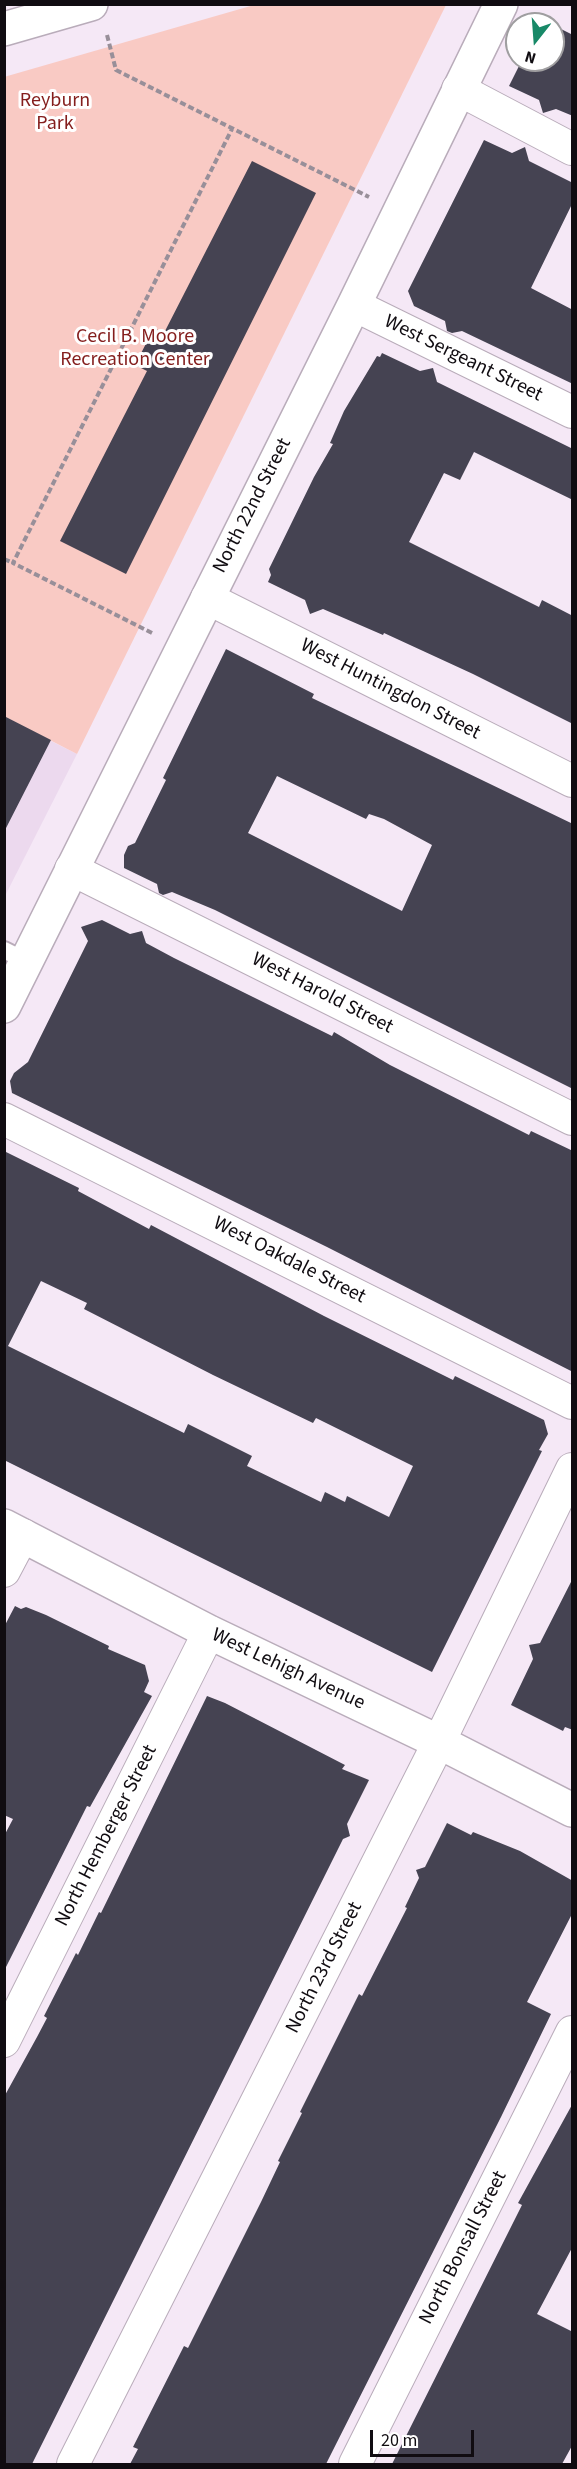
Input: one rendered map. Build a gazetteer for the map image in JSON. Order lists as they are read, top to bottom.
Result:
{
  "streets": {
    "main road": ["North 22nd Street", "West Lehigh Avenue"],
    "street": [
      "West Sergeant Street",
      "West Huntingdon Street",
      "West Harold Street",
      "West Oakdale Street",
      "North Hemberger Street",
      "North 23rd Street",
      "North Bonsall Street"
    ]
  },
  "crossings": [
    ["West Sergeant Street", "North 22nd Street"],
    ["North 22nd Street", "West Huntingdon Street"],
    ["North 22nd Street", "West Harold Street"],
    ["West Lehigh Avenue", "North Hemberger Street"],
    ["West Lehigh Avenue", "North 23rd Street"]
  ],
  "parks": ["Reyburn Park", "Cecil B. Moore Recreation Center"],
  "scale_bar": "20 m",
  "north": "bottom"
}
